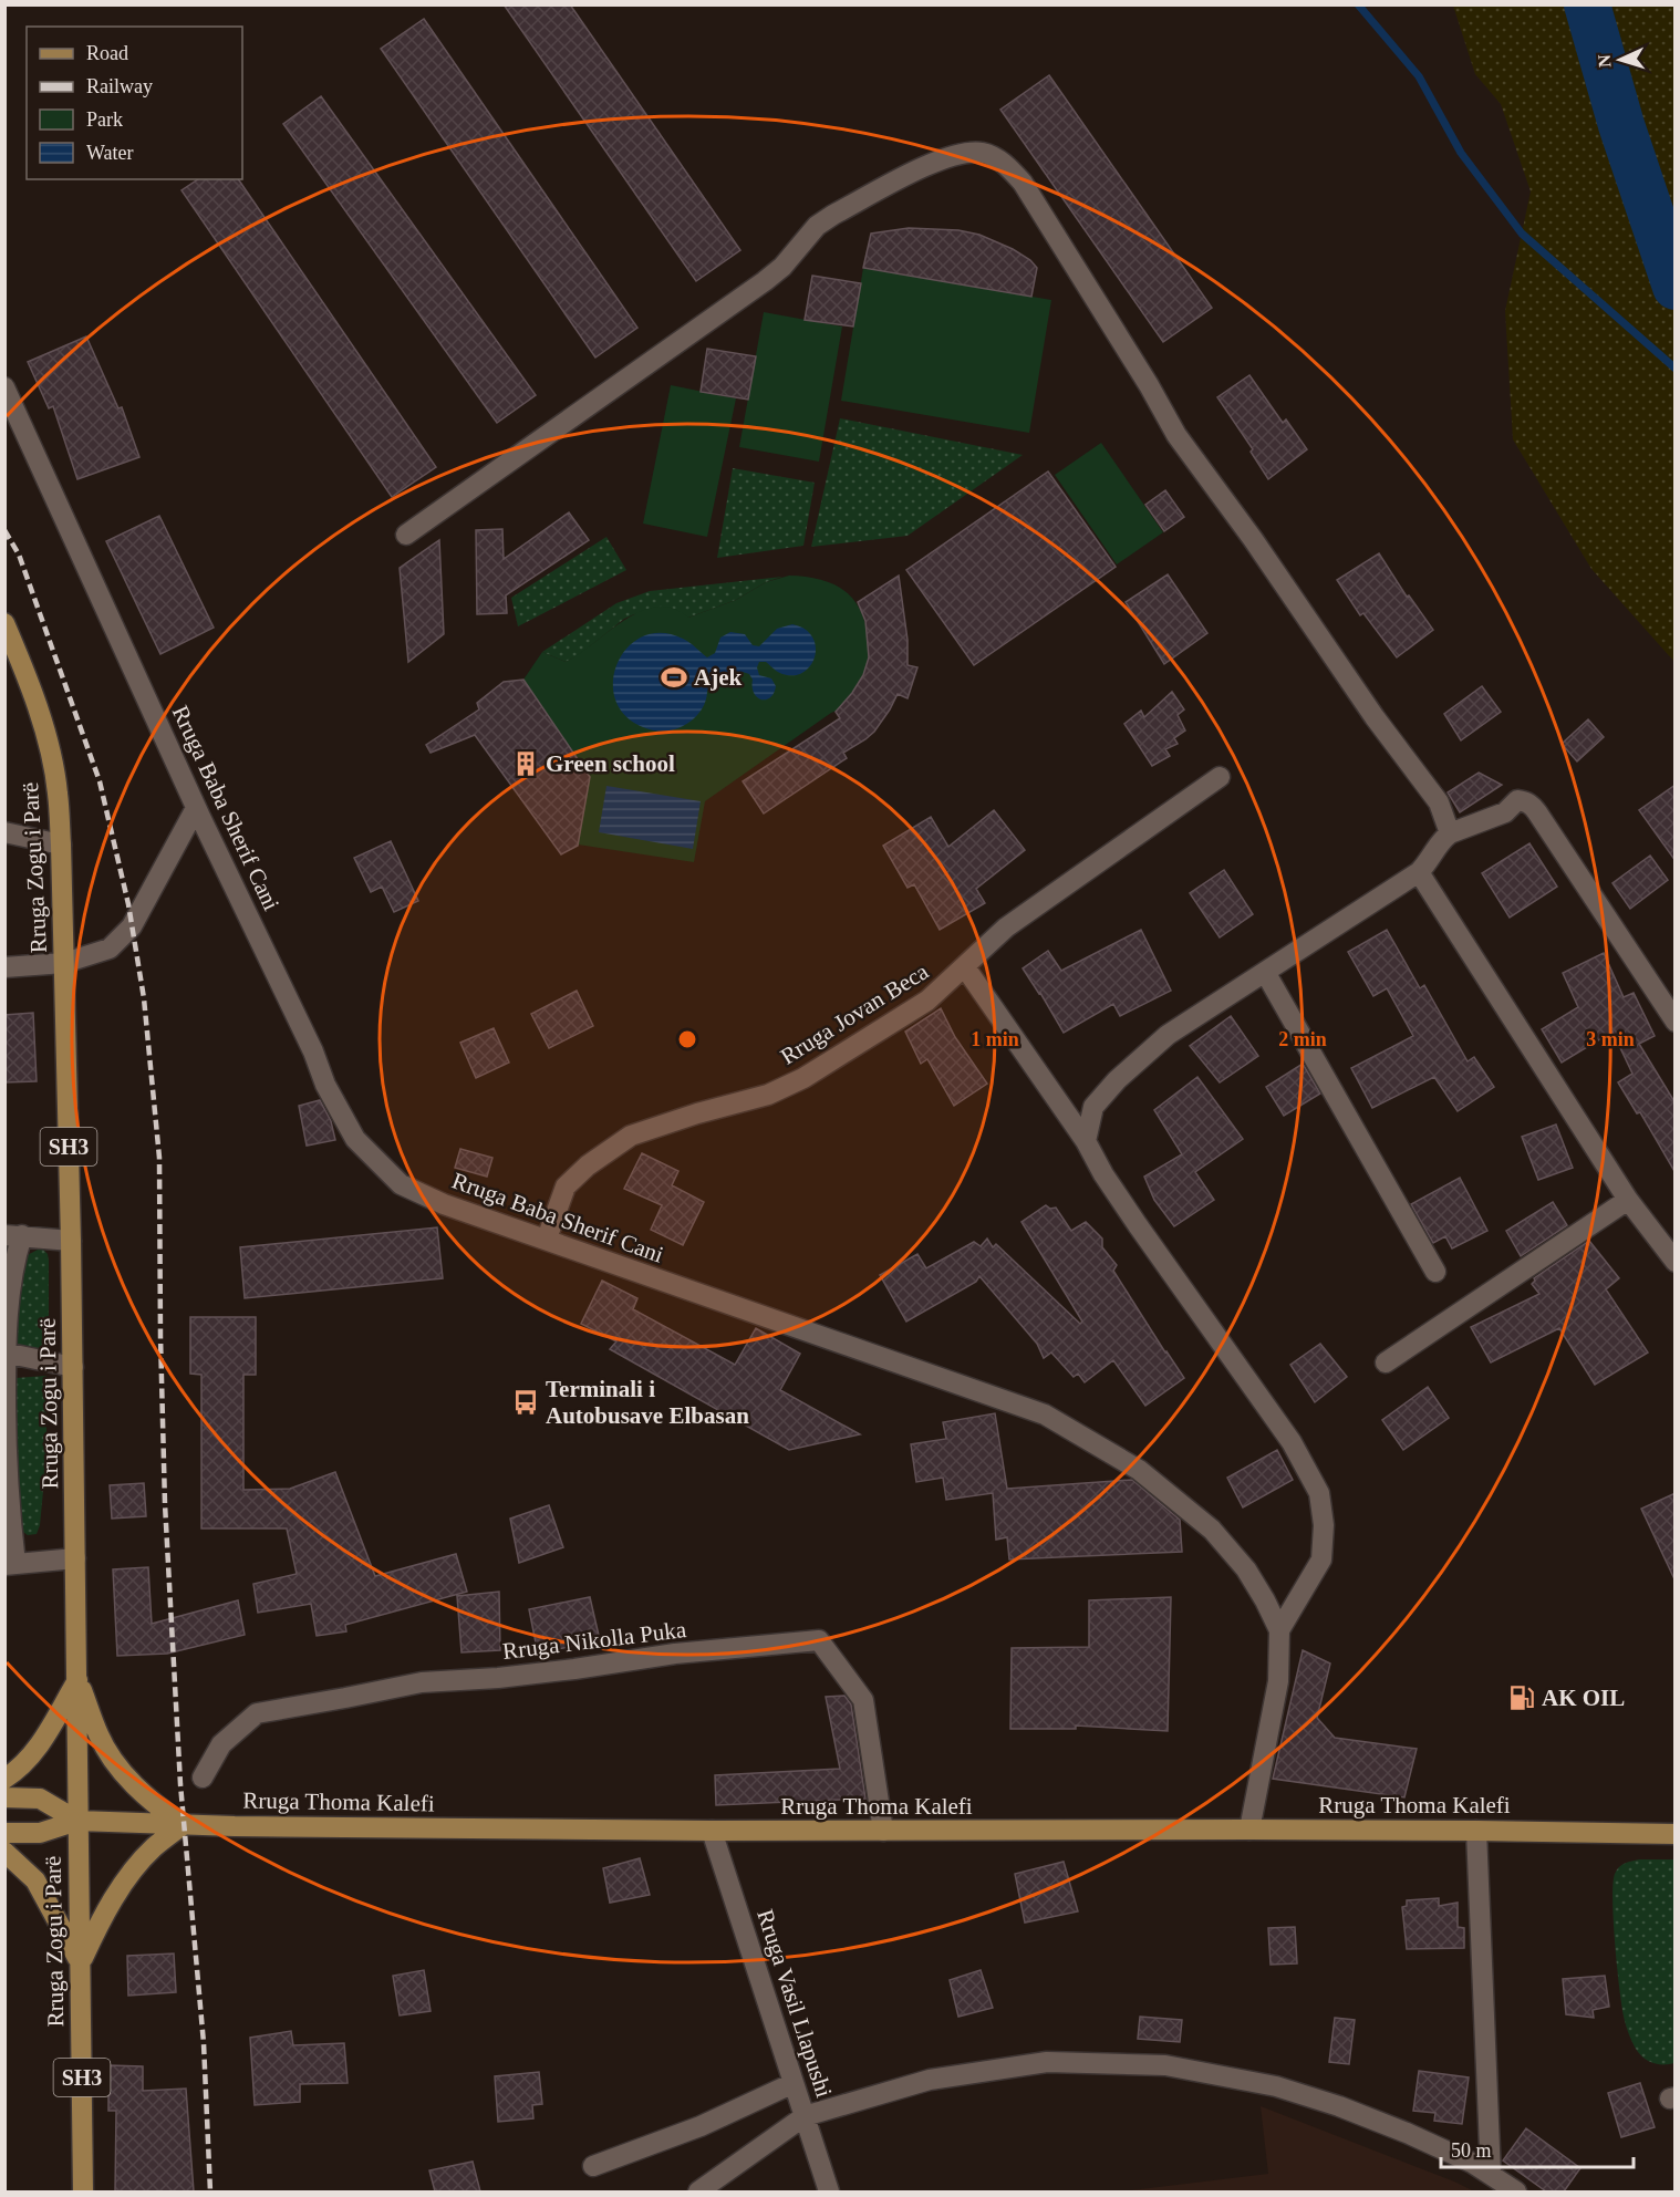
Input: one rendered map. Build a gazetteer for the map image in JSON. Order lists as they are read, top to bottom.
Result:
{
  "streets": {
    "main road": ["Rruga Zogu i Parë", "SH3", "Rruga Thoma Kalefi"],
    "street": [
      "Rruga Baba Sherif Cani",
      "Rruga Jovan Beca",
      "Rruga Nikolla Puka",
      "Rruga Vasil Llapushi"
    ]
  },
  "crossings": [
    ["Rruga Baba Sherif Cani", "Rruga Jovan Beca"],
    ["Rruga Baba Sherif Cani", "Rruga Thoma Kalefi"],
    ["Rruga Zogu i Parë", "Rruga Thoma Kalefi"],
    ["Rruga Nikolla Puka", "Rruga Thoma Kalefi"],
    ["Rruga Thoma Kalefi", "Rruga Vasil Llapushi"]
  ],
  "places": {
    "sports": ["Ajek"],
    "building": ["Green school"],
    "bus stop": ["Terminali i Autobusave Elbasan"],
    "fuel station": ["AK OIL"]
  },
  "legend": [
    "Road",
    "Railway",
    "Park",
    "Water"
  ],
  "scale_bar": "50 m",
  "north": "left",
  "rings": ["1 min", "2 min", "3 min"]
}
